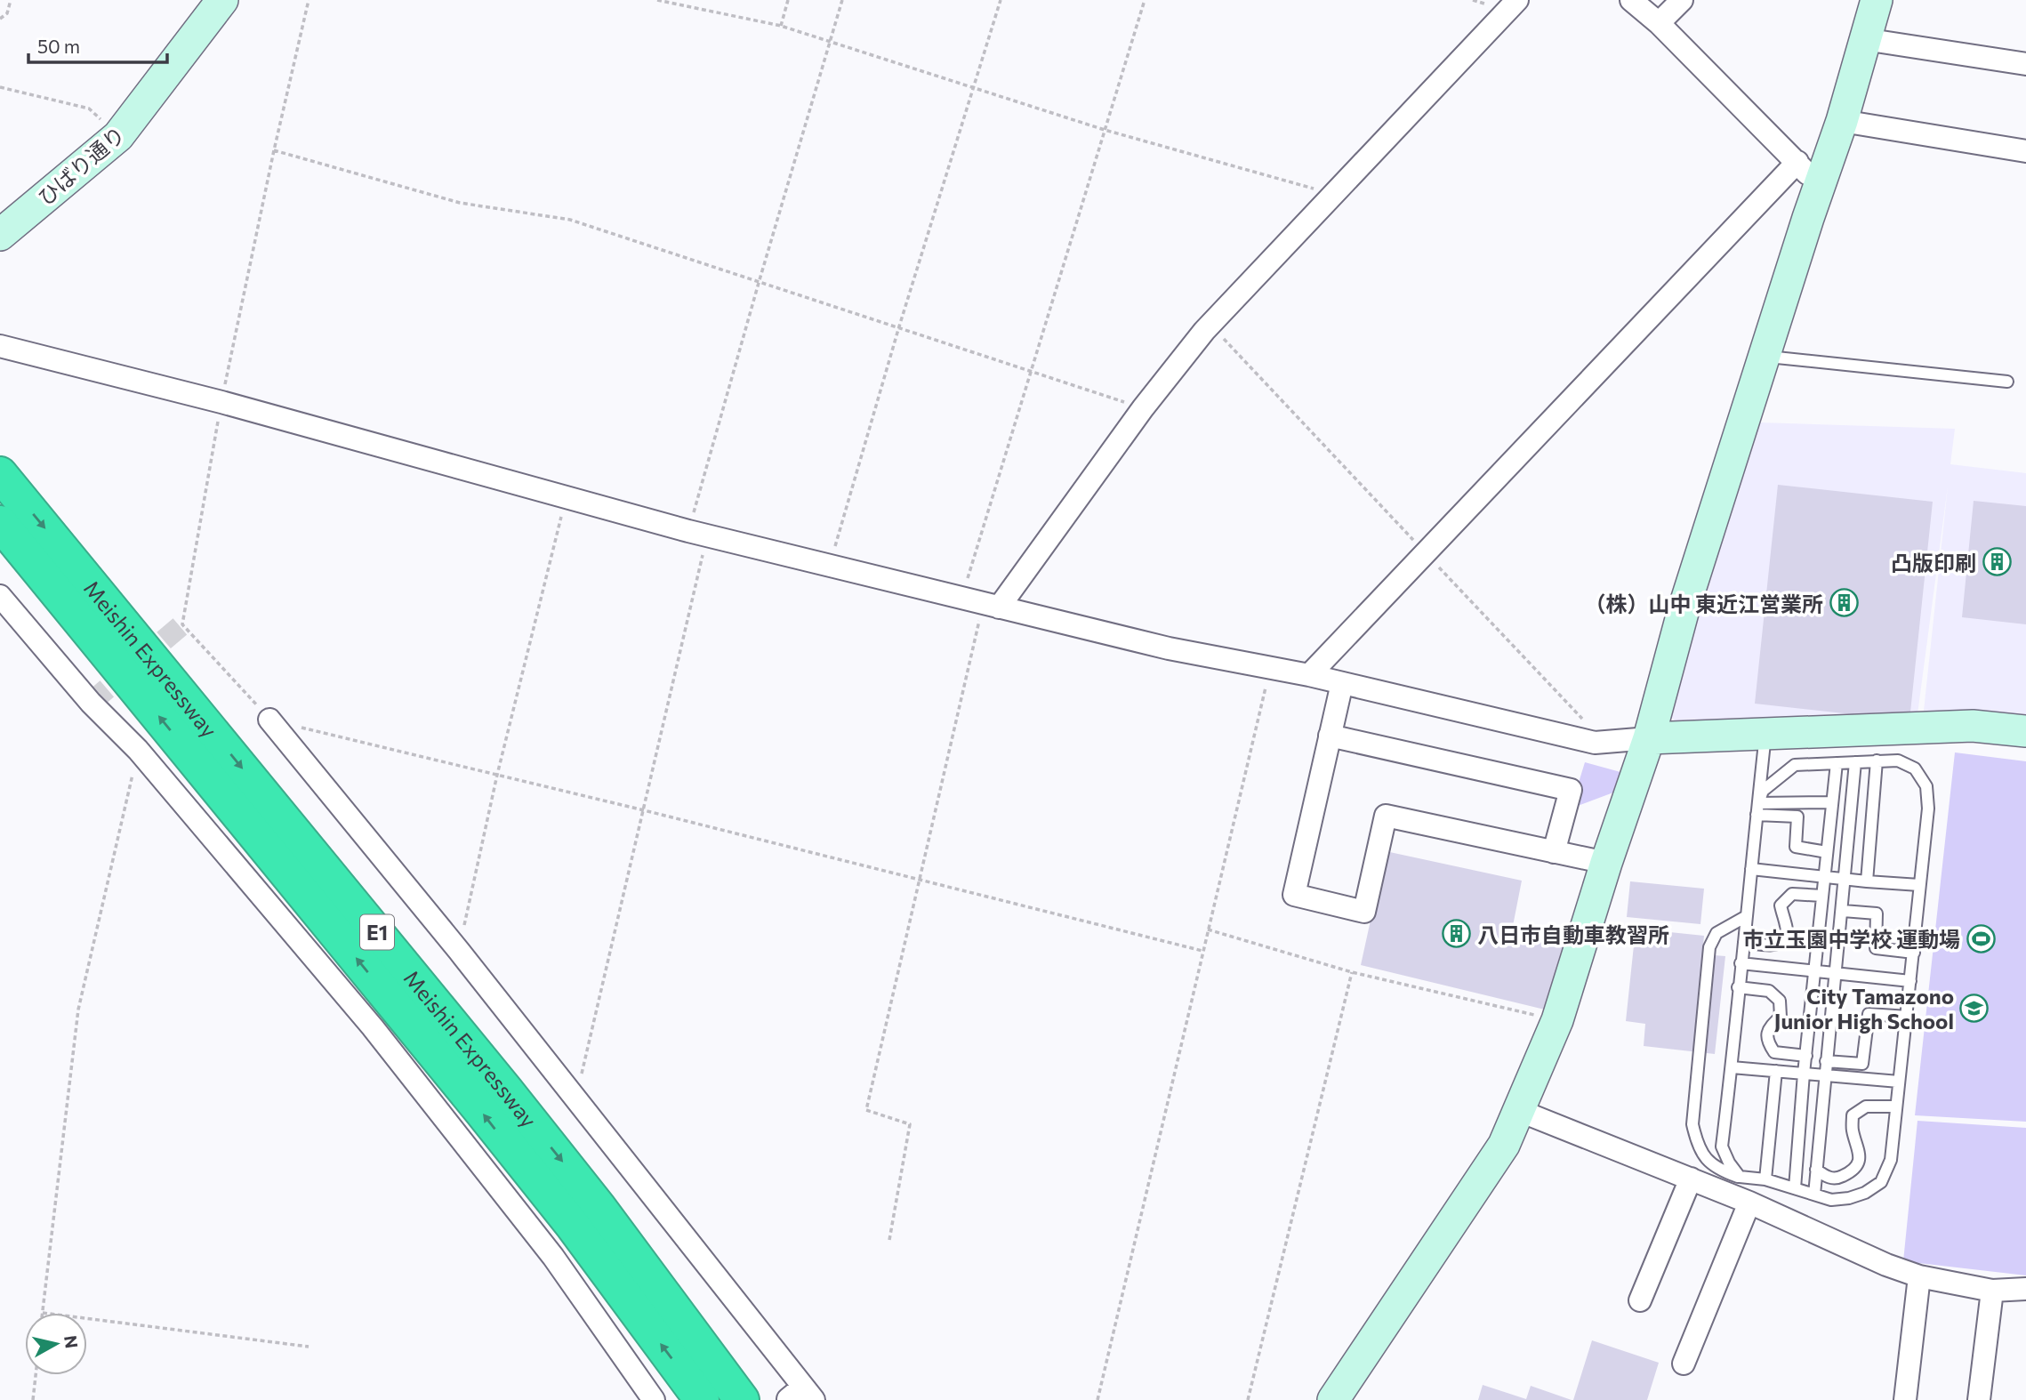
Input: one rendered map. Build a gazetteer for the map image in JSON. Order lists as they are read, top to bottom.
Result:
{
  "streets": {
    "highway": ["Meishin Expressway", "E1"],
    "street": ["ひばり通り"]
  },
  "places": {
    "building": ["凸版印刷", "（株）山中 東近江営業所", "八日市自動車教習所"],
    "sports": ["市立玉園中学校 運動場"],
    "school or university": ["City Tamazono Junior High School"]
  },
  "scale_bar": "50 m",
  "north": "right"
}
